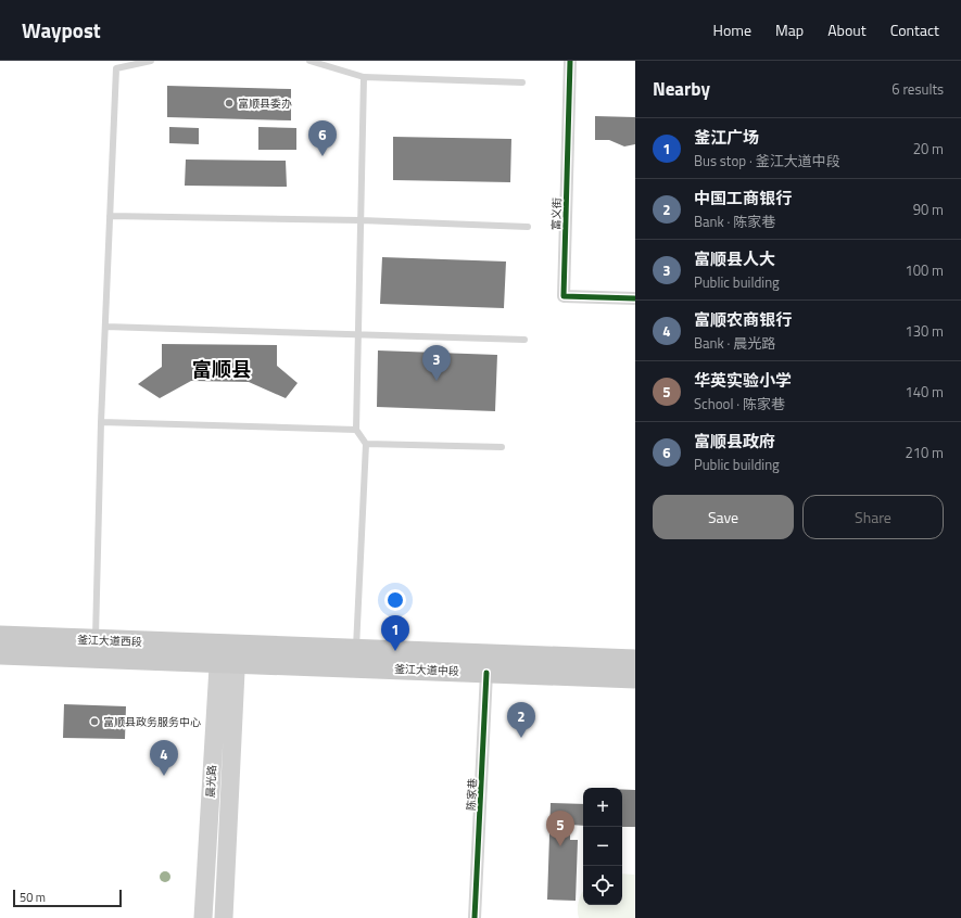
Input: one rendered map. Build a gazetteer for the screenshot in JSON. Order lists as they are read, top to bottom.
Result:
{
  "streets": {
    "main road": ["釜江大道西段", "釜江大道中段", "晨光路"],
    "street": ["富义街", "陈家巷"]
  },
  "crossings": [
    ["釜江大道西段", "釜江大道中段"],
    ["釜江大道西段", "晨光路"],
    ["釜江大道中段", "晨光路"],
    ["釜江大道中段", "陈家巷"]
  ],
  "districts": ["富顺县"],
  "places": ["富顺县委办", "富顺县政务服务中心"],
  "scale_bar": "50 m",
  "page": {
    "header": "Waypost",
    "nav": [
      "Home",
      "Map",
      "About",
      "Contact"
    ],
    "heading": ["Nearby", "6 results"],
    "list": [
      {
        "mark": "1",
        "name": "釜江广场",
        "note": "Bus stop · 釜江大道中段",
        "value": "20 m"
      },
      {
        "mark": "2",
        "name": "中国工商银行",
        "note": "Bank · 陈家巷",
        "value": "90 m"
      },
      {
        "mark": "3",
        "name": "富顺县人大",
        "note": "Public building",
        "value": "100 m"
      },
      {
        "mark": "4",
        "name": "富顺农商银行",
        "note": "Bank · 晨光路",
        "value": "130 m"
      },
      {
        "mark": "5",
        "name": "华英实验小学",
        "note": "School · 陈家巷",
        "value": "140 m"
      },
      {
        "mark": "6",
        "name": "富顺县政府",
        "note": "Public building",
        "value": "210 m"
      }
    ],
    "pins": [
      "6",
      "3",
      "1",
      "2",
      "4",
      "5"
    ],
    "buttons": ["Save", "Share"],
    "map_buttons": ["+", "−"],
    "scale": "50 m"
  }
}
